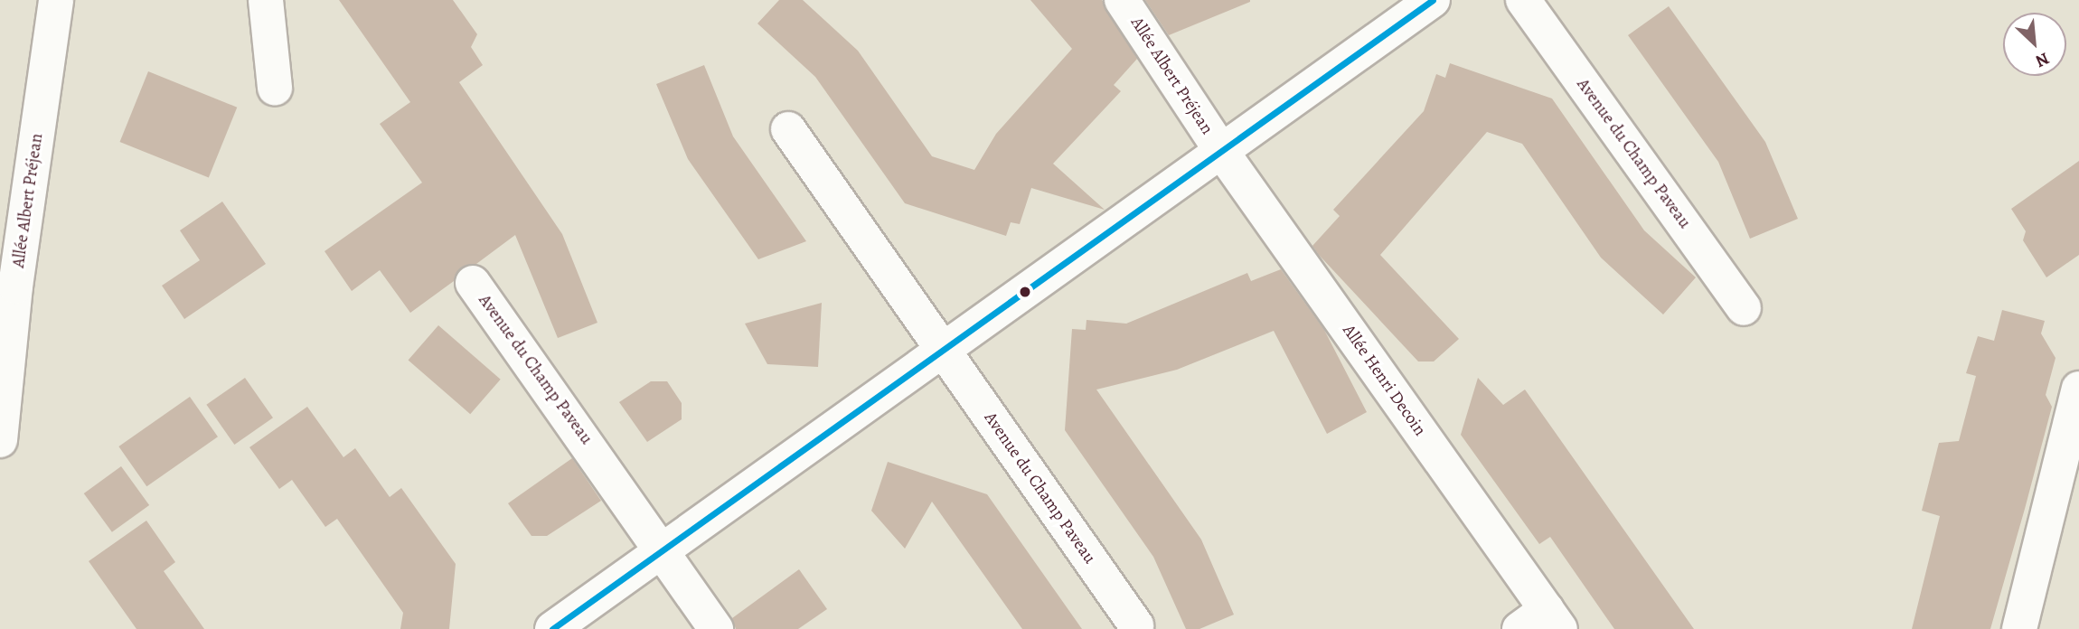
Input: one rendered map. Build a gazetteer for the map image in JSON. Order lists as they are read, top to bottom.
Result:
{
  "streets": {
    "street": ["Allée Albert Préjean", "Avenue du Champ Paveau", "Allée Henri Decoin"]
  },
  "crossings": [
    ["Allée Albert Préjean", "Allée Henri Decoin"]
  ],
  "north": "bottom right"
}
